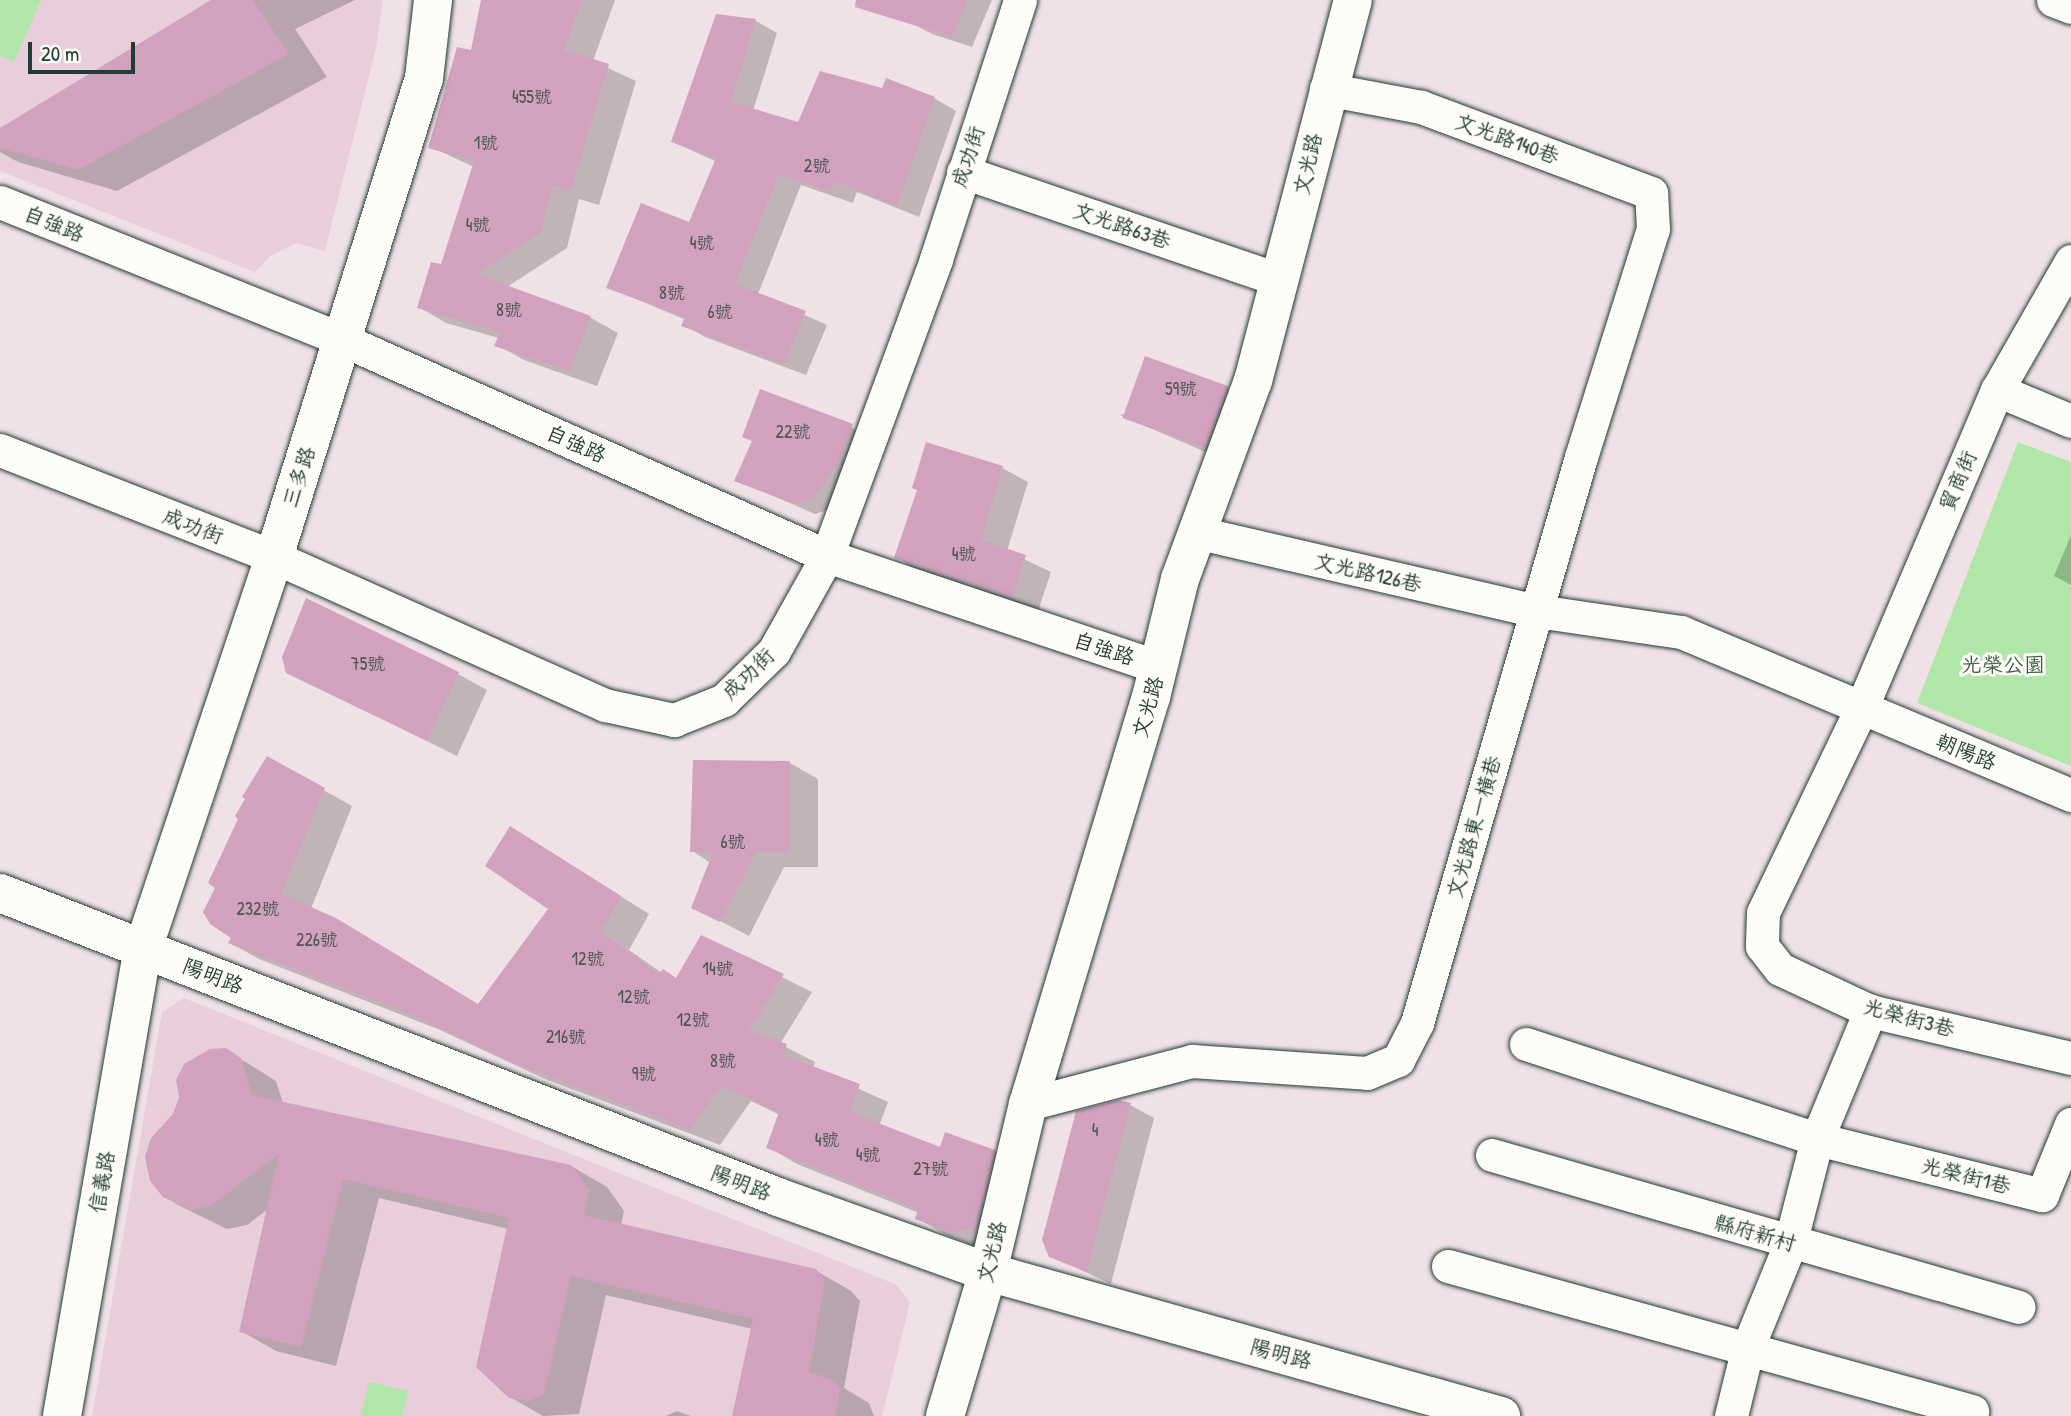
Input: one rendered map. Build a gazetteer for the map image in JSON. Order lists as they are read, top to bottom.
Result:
{
  "streets": {
    "street": [
      "文光路140巷",
      "成功街",
      "文光路",
      "自強路",
      "文光路63巷",
      "三多路",
      "貿商街",
      "文光路126巷",
      "朝陽路",
      "文光路東一橫巷",
      "陽明路",
      "光榮街3巷",
      "光榮街1巷",
      "信義路",
      "縣府新村"
    ]
  },
  "crossings": [
    ["文光路140巷", "文光路"],
    ["文光路140巷", "文光路東一橫巷"],
    ["成功街", "自強路"],
    ["成功街", "文光路63巷"],
    ["成功街", "三多路"],
    ["文光路", "自強路"],
    ["文光路", "文光路63巷"],
    ["文光路", "文光路126巷"],
    ["文光路", "文光路東一橫巷"],
    ["文光路", "陽明路"],
    ["自強路", "三多路"],
    ["三多路", "陽明路"],
    ["三多路", "信義路"],
    ["貿商街", "朝陽路"],
    ["貿商街", "光榮街3巷"],
    ["文光路126巷", "文光路東一橫巷"],
    ["陽明路", "信義路"]
  ],
  "parks": ["光榮公園"],
  "house_numbers": [
    "455號",
    "1號",
    "2號",
    "4號",
    "4號",
    "8號",
    "8號",
    "6號",
    "59號",
    "22號",
    "4號",
    "75號",
    "6號",
    "232號",
    "226號",
    "12號",
    "14號",
    "12號",
    "12號",
    "216號",
    "8號",
    "9號",
    "4",
    "4號",
    "4號",
    "27號"
  ],
  "scale_bar": "20 m"
}
